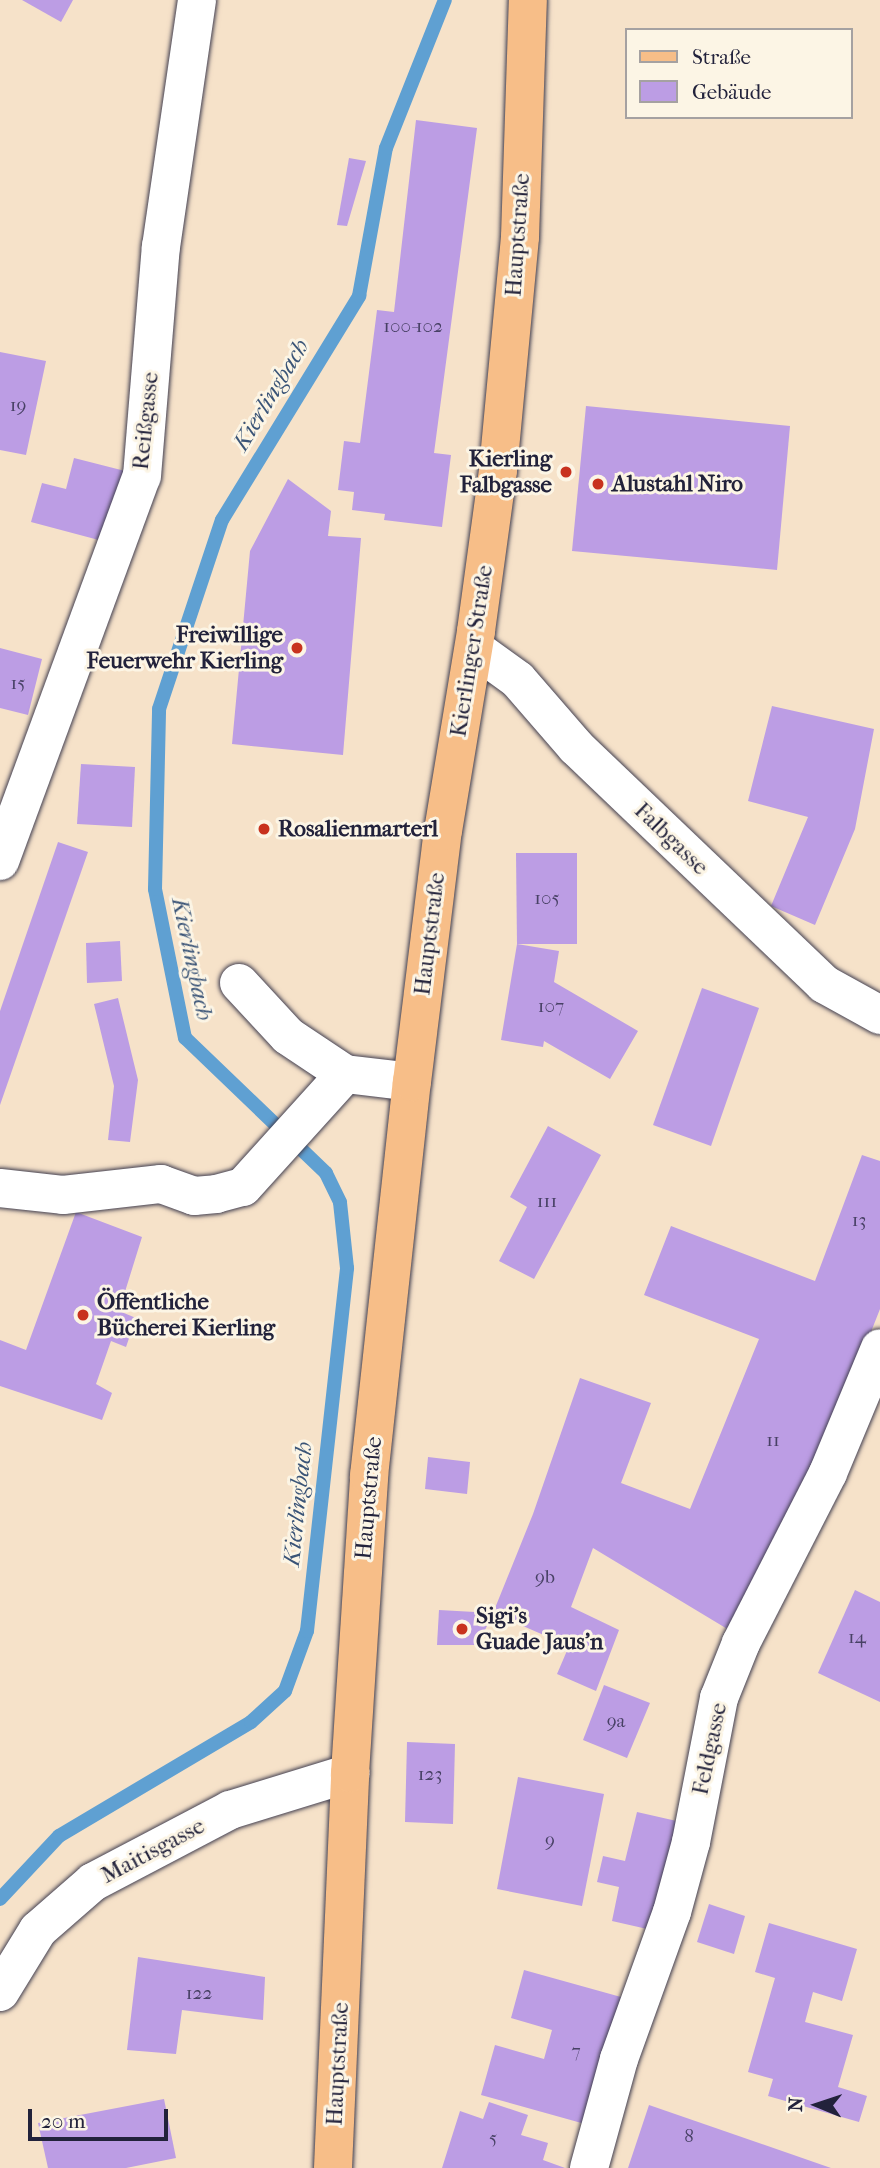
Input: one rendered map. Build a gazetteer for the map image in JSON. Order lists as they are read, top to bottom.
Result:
{
  "streets": {
    "main road": ["Hauptstraße", "Kierlinger Straße"],
    "street": [
      "Reißgasse",
      "Falbgasse",
      "Feldgasse",
      "Maitisgasse"
    ]
  },
  "crossings": [
    ["Hauptstraße", "Kierlinger Straße"],
    ["Hauptstraße", "Maitisgasse"],
    ["Kierlinger Straße", "Falbgasse"]
  ],
  "water": ["Kierlingbach"],
  "places": [
    "Kierling Falbgasse",
    "Alustahl Niro",
    "Freiwillige Feuerwehr Kierling",
    "Rosalienmarterl",
    "Öffentliche Bücherei Kierling",
    "Sigi's Guade Jaus'n"
  ],
  "house_numbers": [
    "100-102",
    "19",
    "15",
    "105",
    "107",
    "111",
    "13",
    "11",
    "9b",
    "14",
    "9a",
    "123",
    "9",
    "122",
    "7",
    "8",
    "5"
  ],
  "legend": ["Straße", "Gebäude"],
  "scale_bar": "20 m",
  "north": "left"
}
